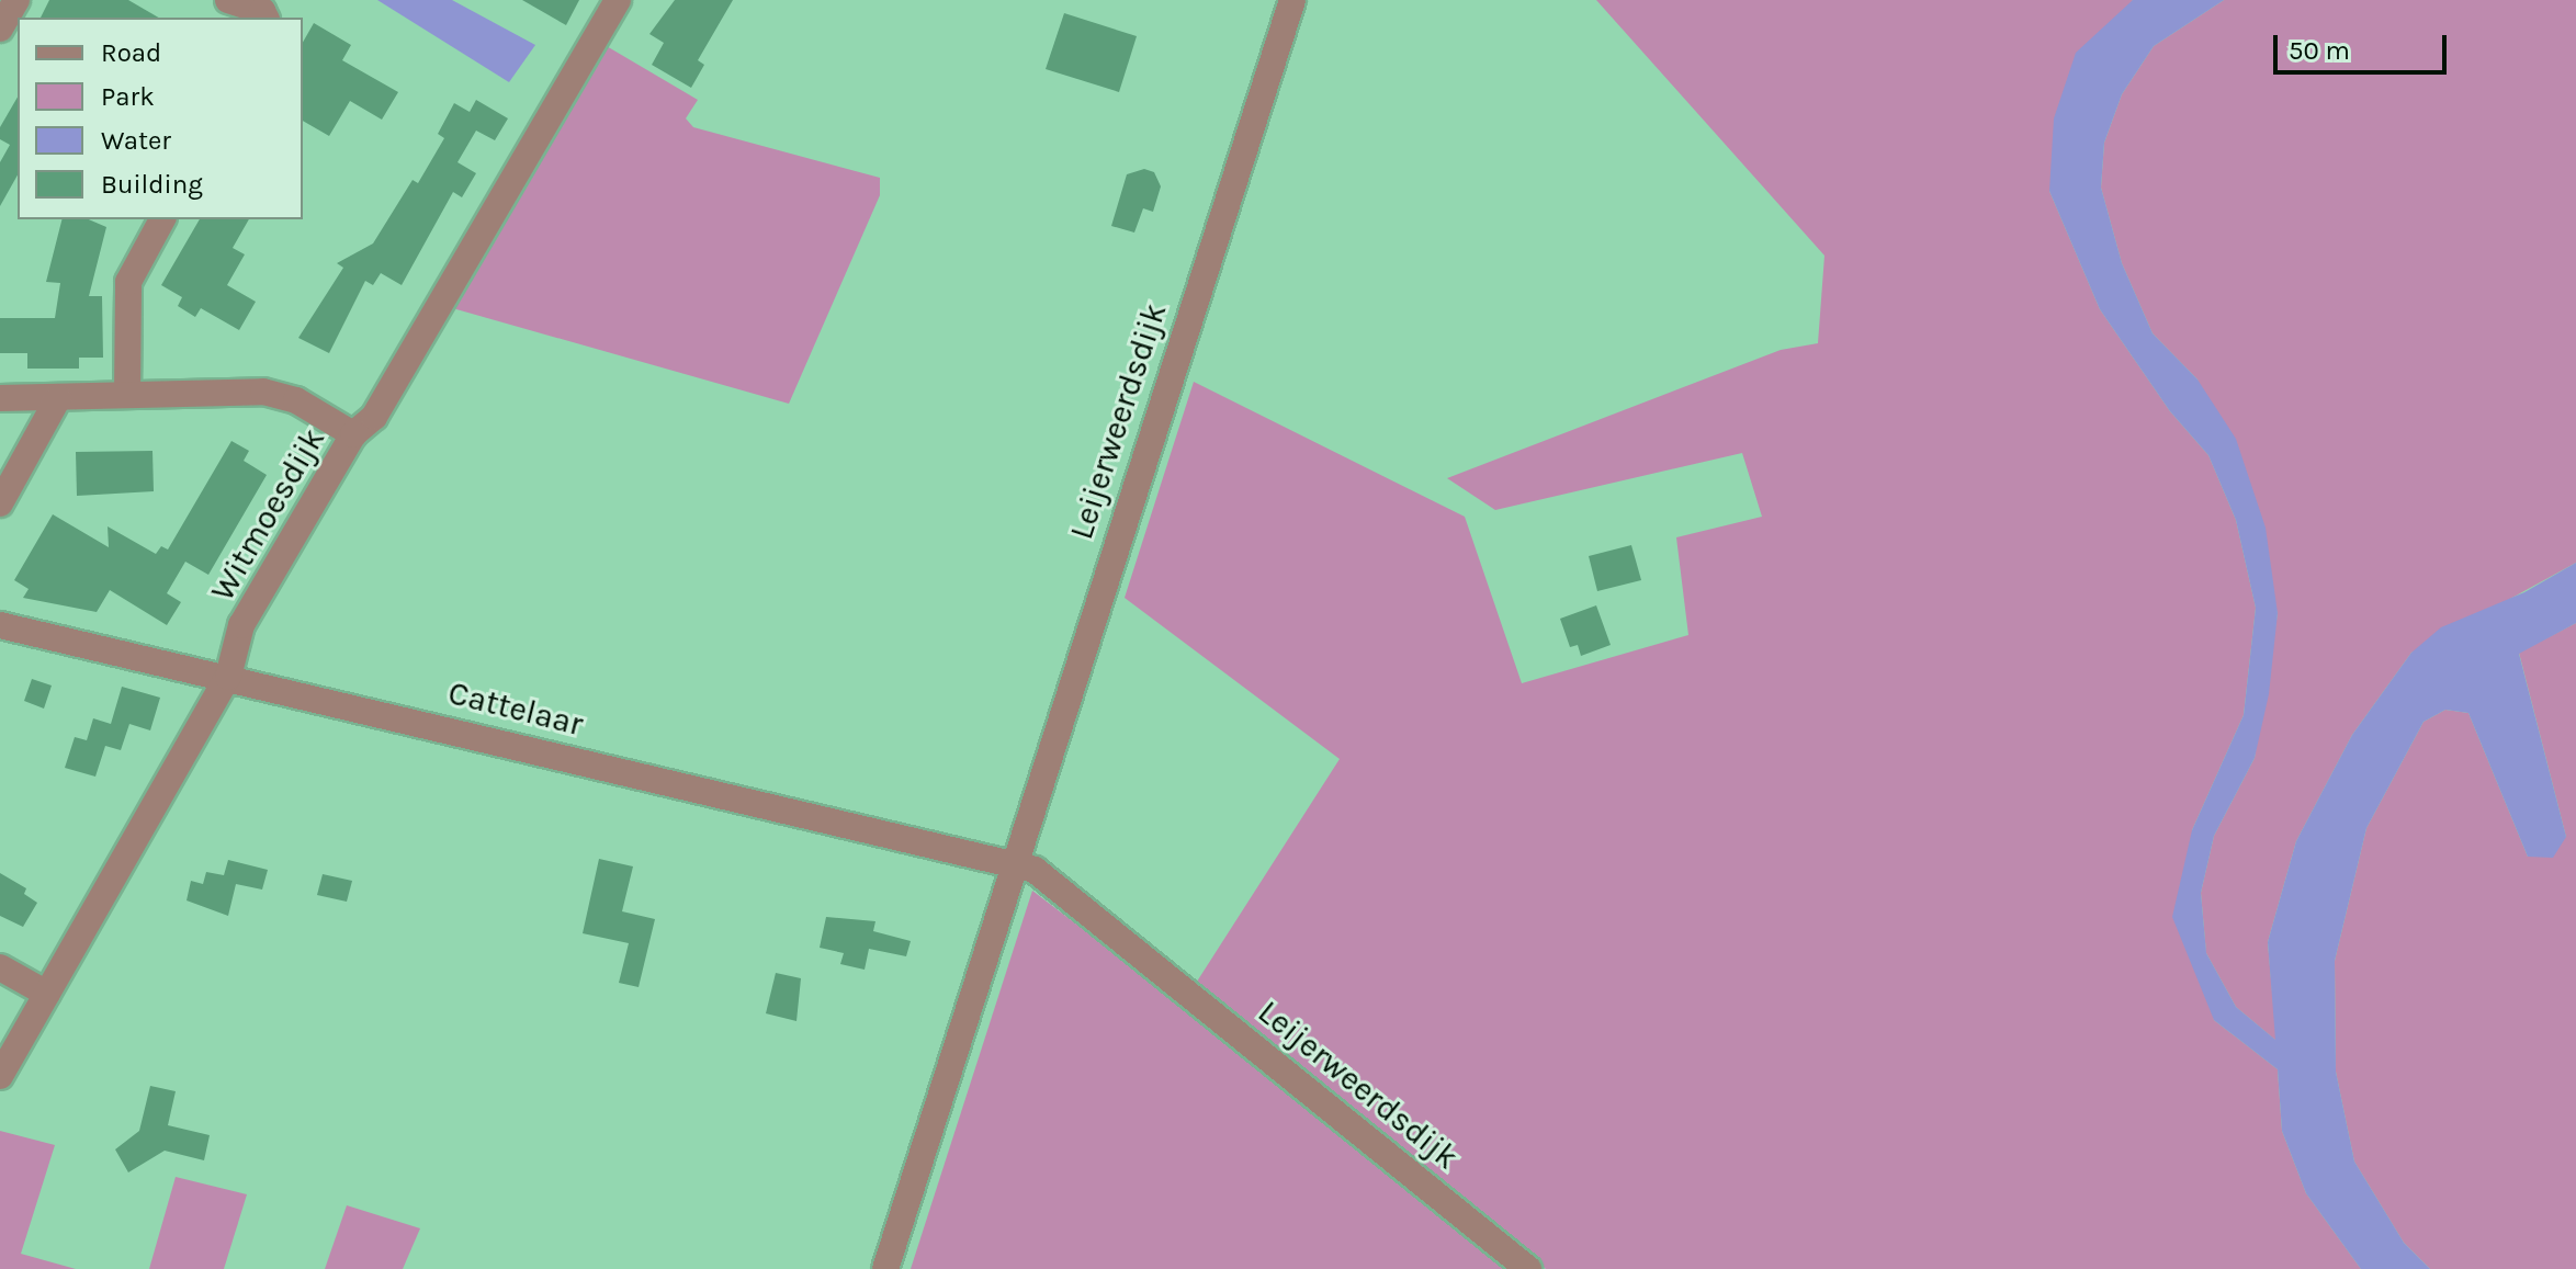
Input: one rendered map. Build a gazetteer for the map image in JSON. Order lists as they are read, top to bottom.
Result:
{
  "streets": {
    "street": ["Leijerweerdsdijk", "Witmoesdijk", "Cattelaar"]
  },
  "crossings": [
    ["Leijerweerdsdijk", "Cattelaar"],
    ["Witmoesdijk", "Cattelaar"]
  ],
  "legend": [
    "Road",
    "Park",
    "Water",
    "Building"
  ],
  "scale_bar": "50 m"
}
